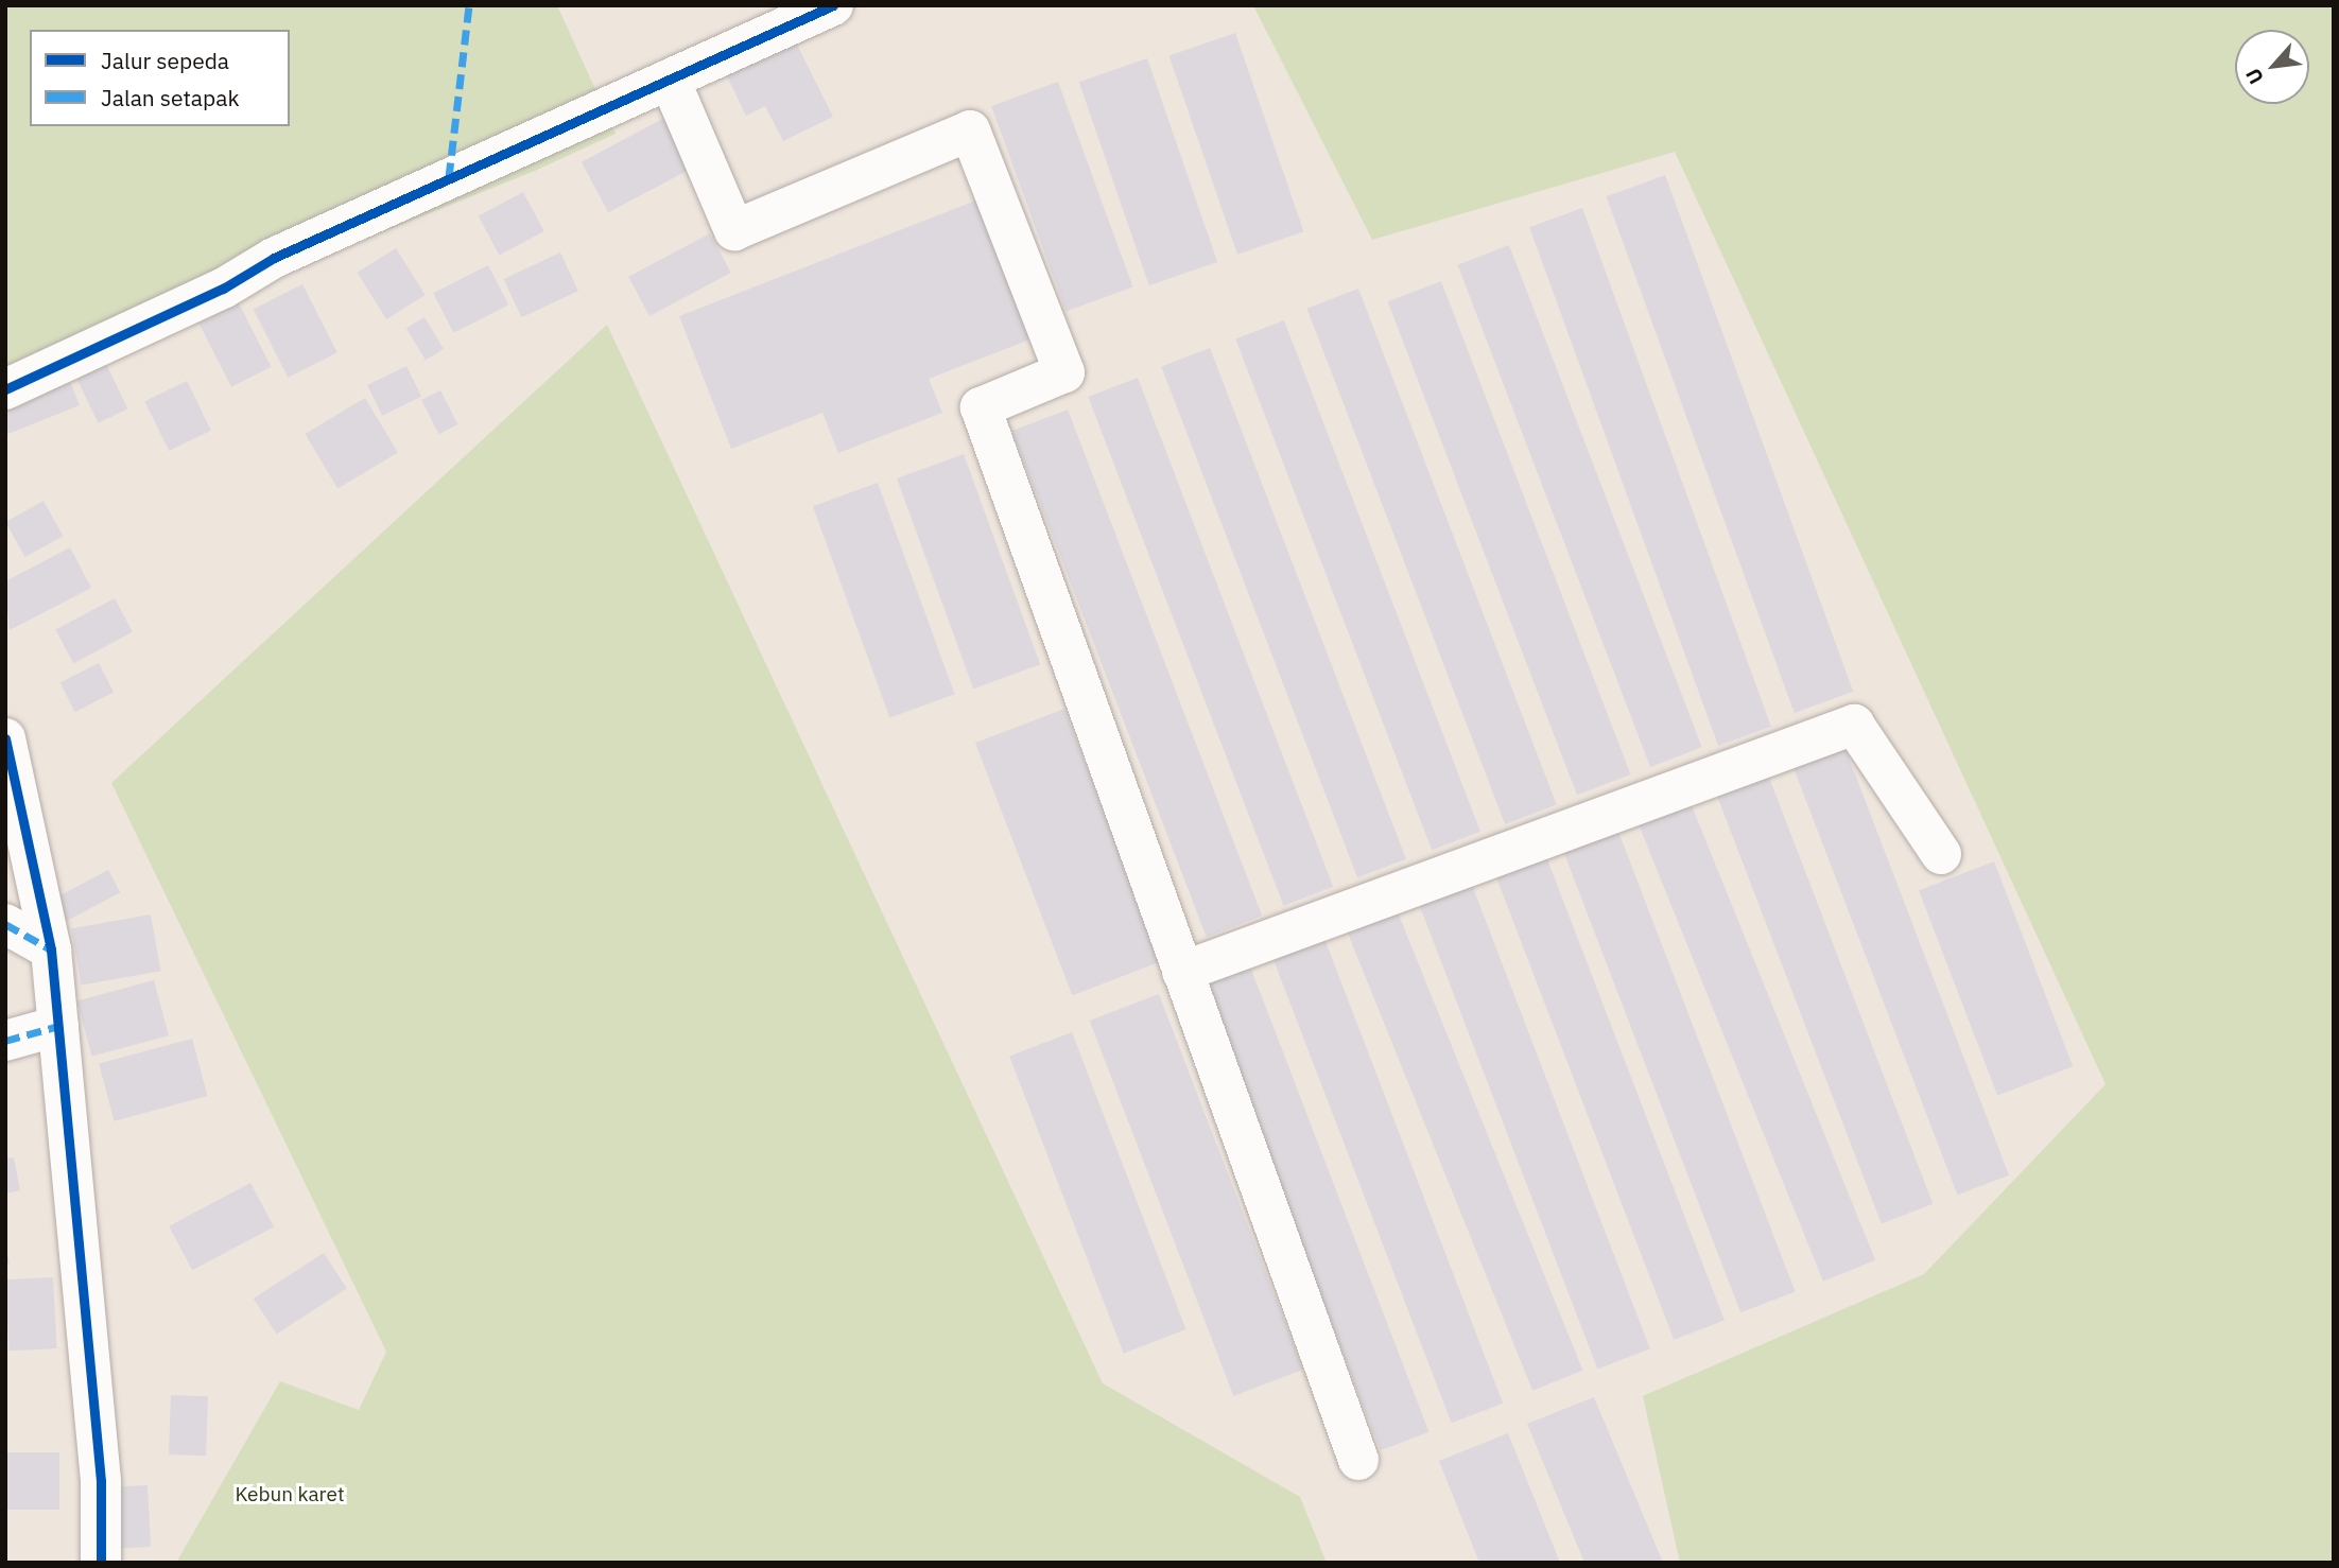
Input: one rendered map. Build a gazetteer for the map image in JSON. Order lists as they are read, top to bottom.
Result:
{
  "parks": ["Kebun karet"],
  "legend": ["Jalur sepeda", "Jalan setapak"],
  "north": "bottom left"
}
